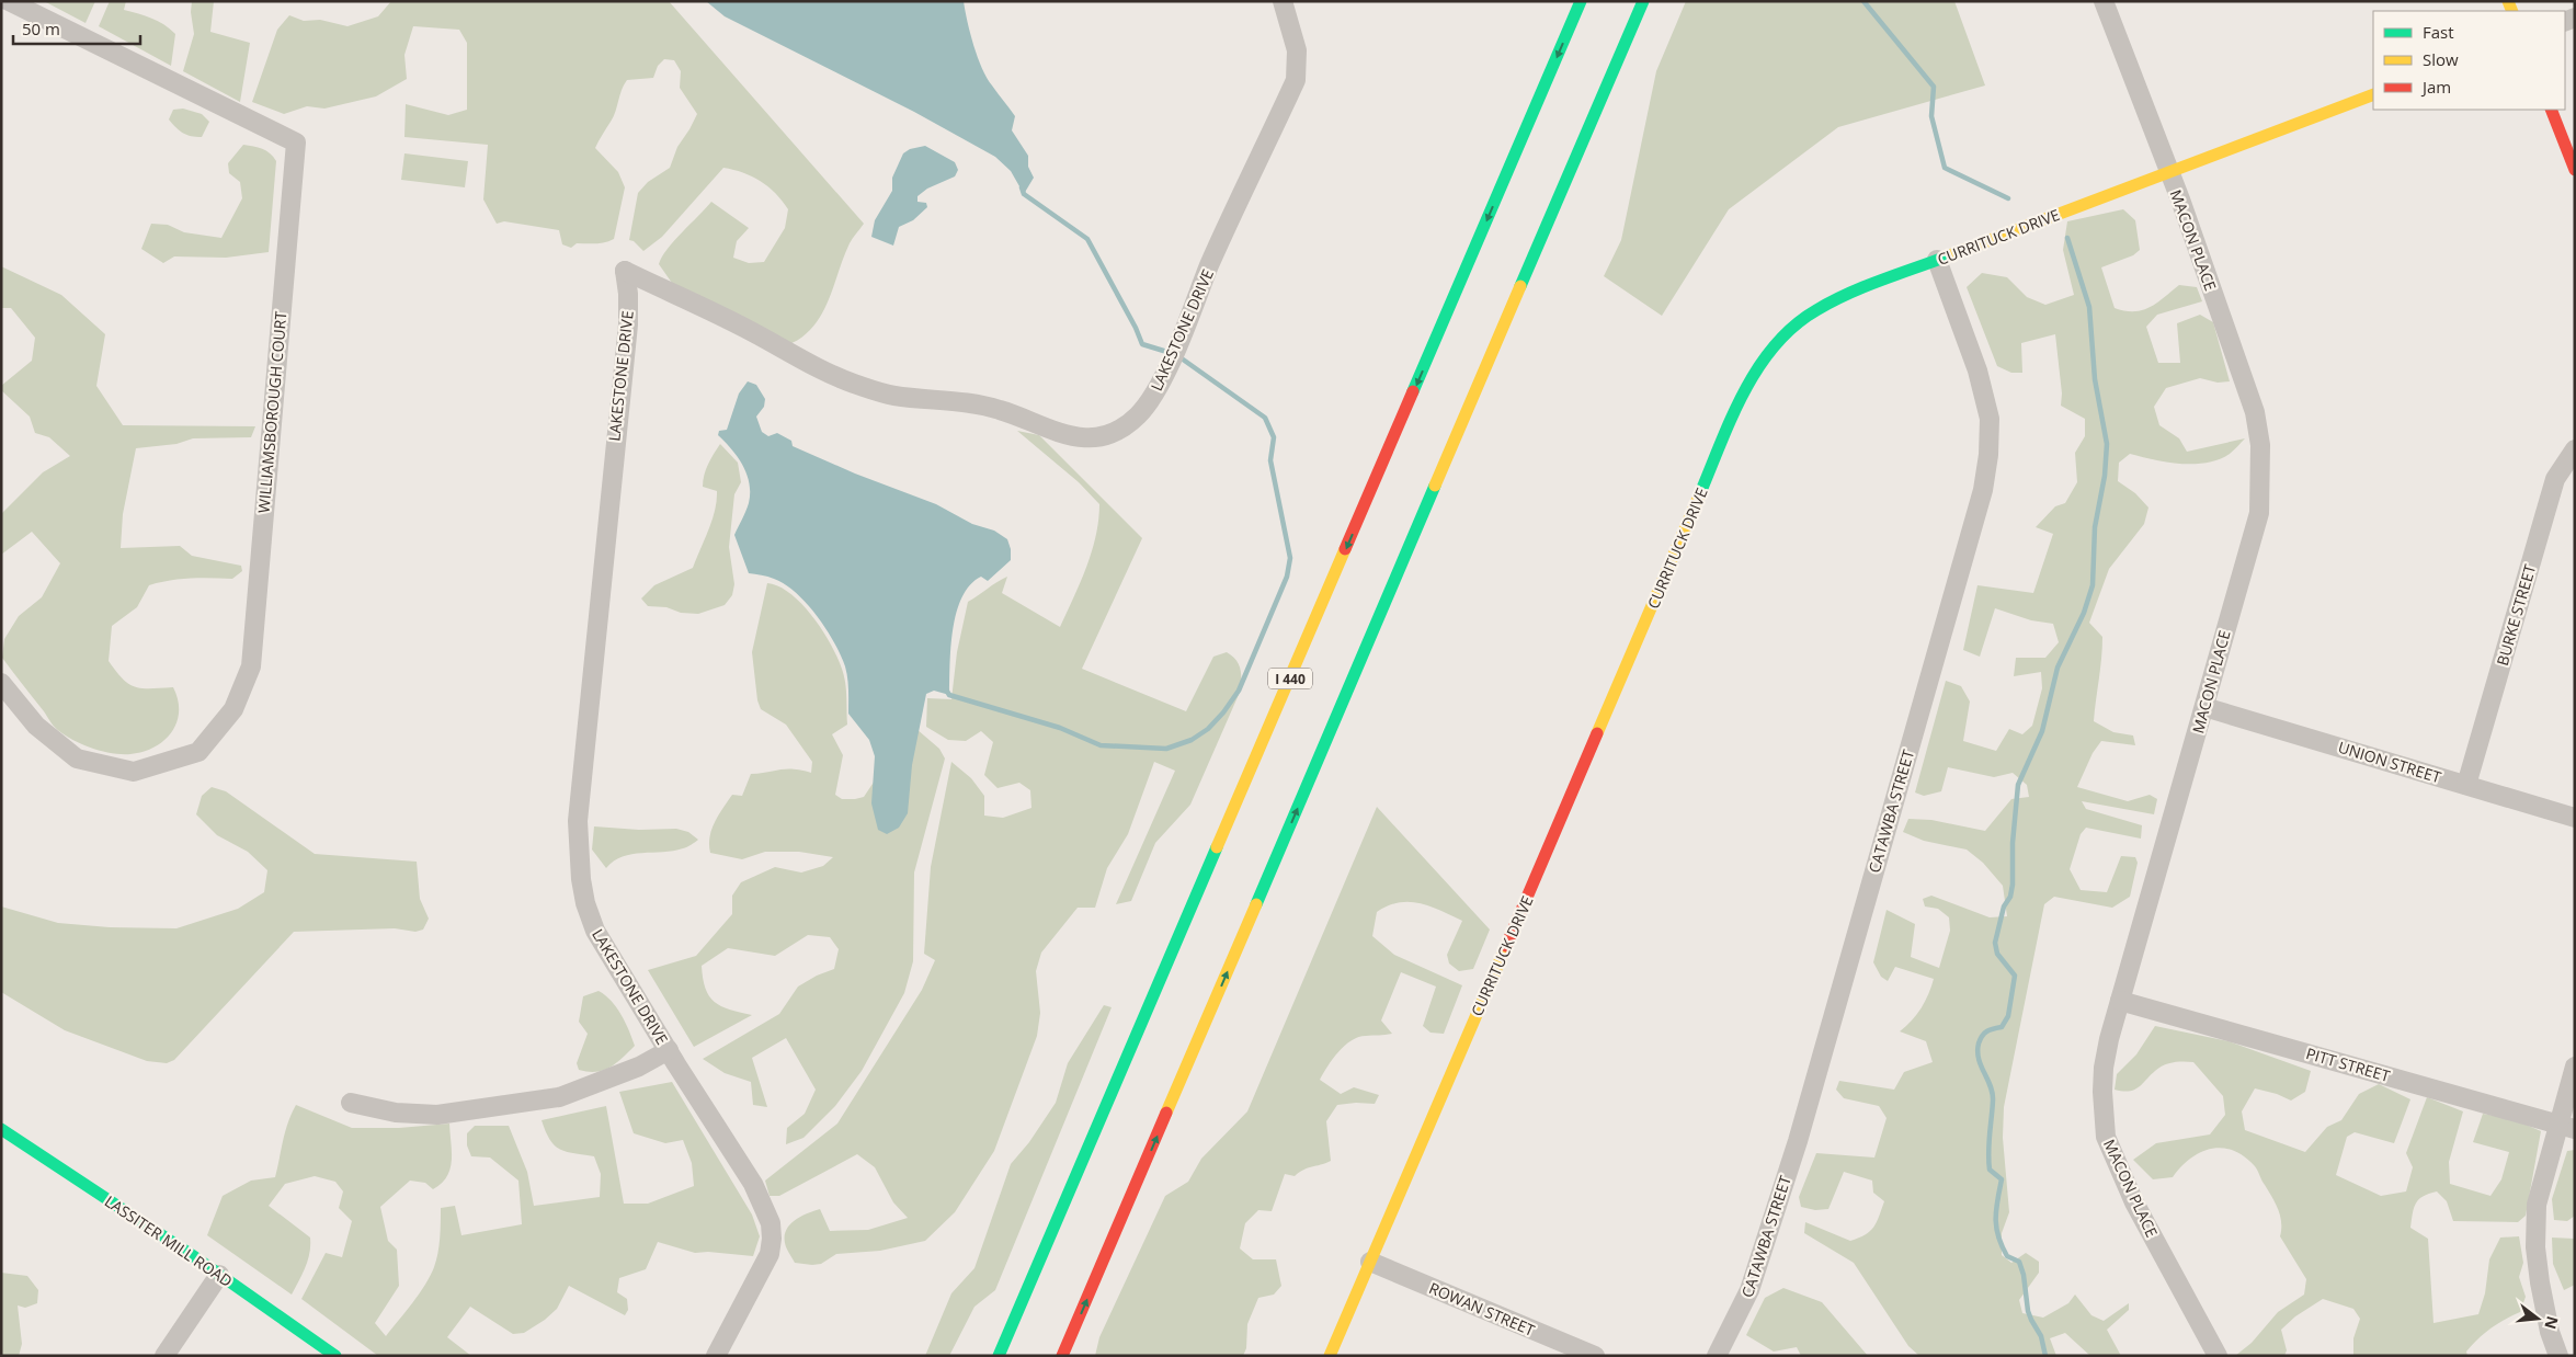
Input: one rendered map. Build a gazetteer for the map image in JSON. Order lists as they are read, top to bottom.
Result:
{
  "streets": {
    "main road": ["CURRITUCK DRIVE", "I 440", "LASSITER MILL ROAD"],
    "street": [
      "MACON PLACE",
      "LAKESTONE DRIVE",
      "WILLIAMSBOROUGH COURT",
      "BURKE STREET",
      "UNION STREET",
      "CATAWBA STREET",
      "PITT STREET",
      "ROWAN STREET"
    ]
  },
  "crossings": [
    ["CURRITUCK DRIVE", "MACON PLACE"],
    ["CURRITUCK DRIVE", "CATAWBA STREET"],
    ["CURRITUCK DRIVE", "ROWAN STREET"],
    ["MACON PLACE", "UNION STREET"],
    ["MACON PLACE", "PITT STREET"],
    ["BURKE STREET", "UNION STREET"]
  ],
  "legend": ["Fast", "Slow", "Jam"],
  "scale_bar": "50 m",
  "north": "right"
}
